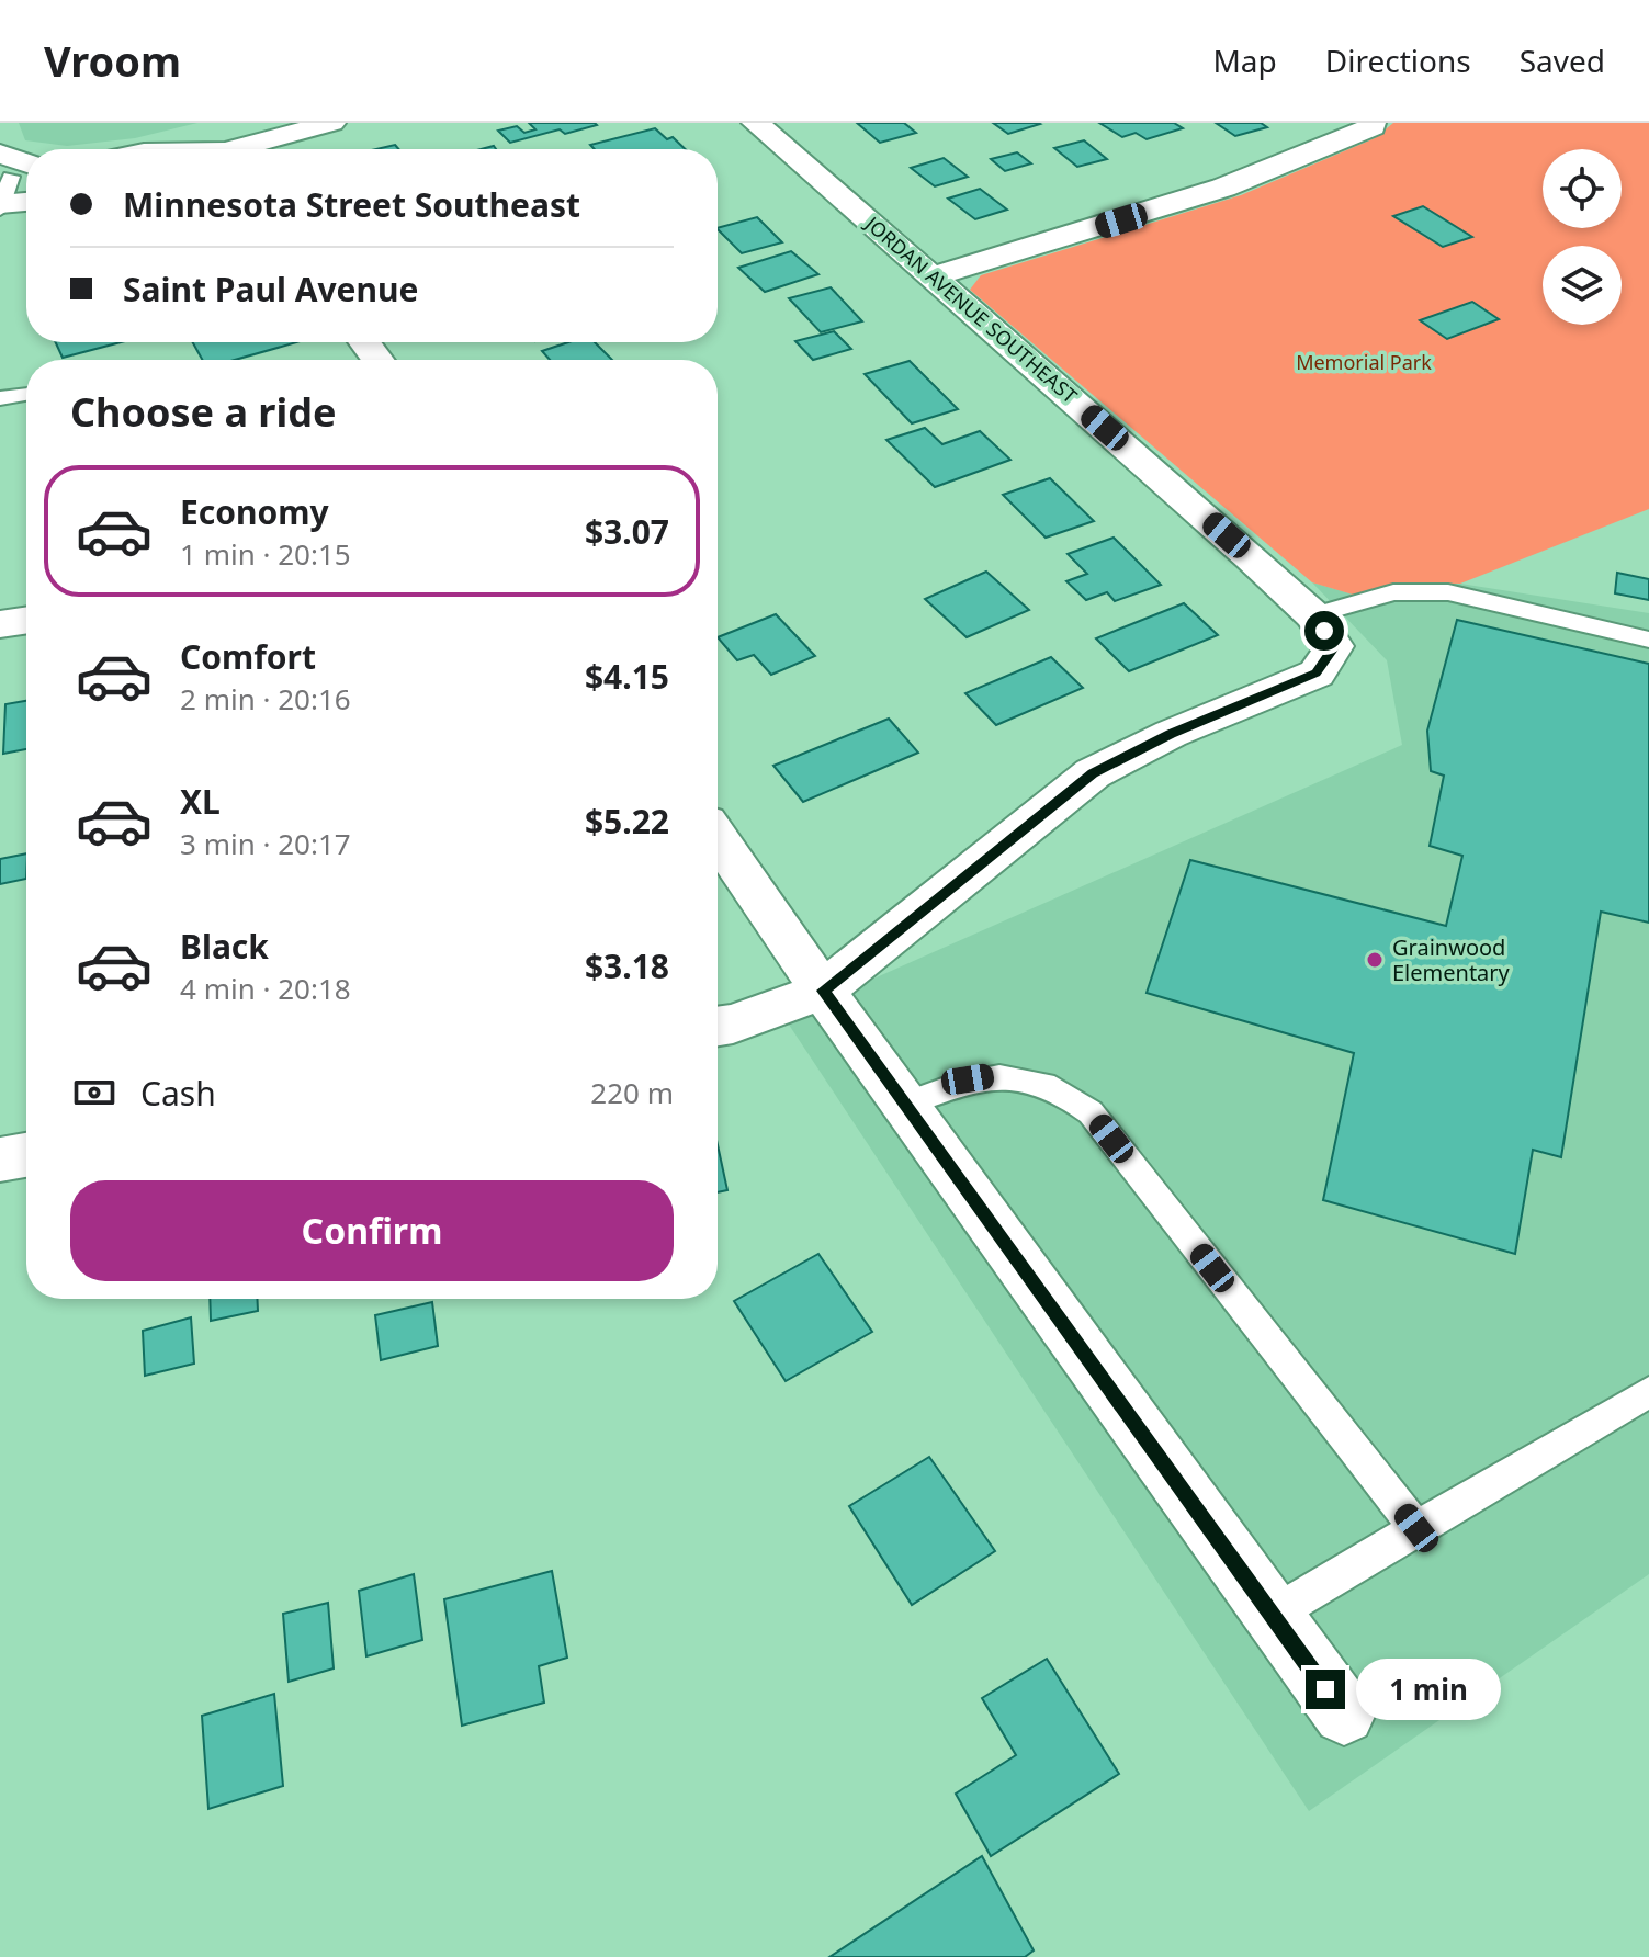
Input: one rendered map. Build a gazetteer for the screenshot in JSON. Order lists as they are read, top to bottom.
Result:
{
  "streets": {
    "street": ["JORDAN AVENUE SOUTHEAST"]
  },
  "parks": ["Memorial Park"],
  "places": ["Grainwood Elementary"],
  "page": {
    "header": "Vroom",
    "nav": ["Map", "Directions", "Saved"],
    "banner": ["Minnesota Street Southeast", "Saint Paul Avenue"],
    "heading": "Choose a ride",
    "list": [
      {
        "name": "Economy",
        "note": "1 min · 20:15",
        "value": "$3.07"
      },
      {
        "name": "Comfort",
        "note": "2 min · 20:16",
        "value": "$4.15"
      },
      {
        "name": "XL",
        "note": "3 min · 20:17",
        "value": "$5.22"
      },
      {
        "name": "Black",
        "note": "4 min · 20:18",
        "value": "$3.18"
      }
    ],
    "pay": ["Cash", "220 m"],
    "buttons": "Confirm",
    "bubble": "1 min"
  }
}
